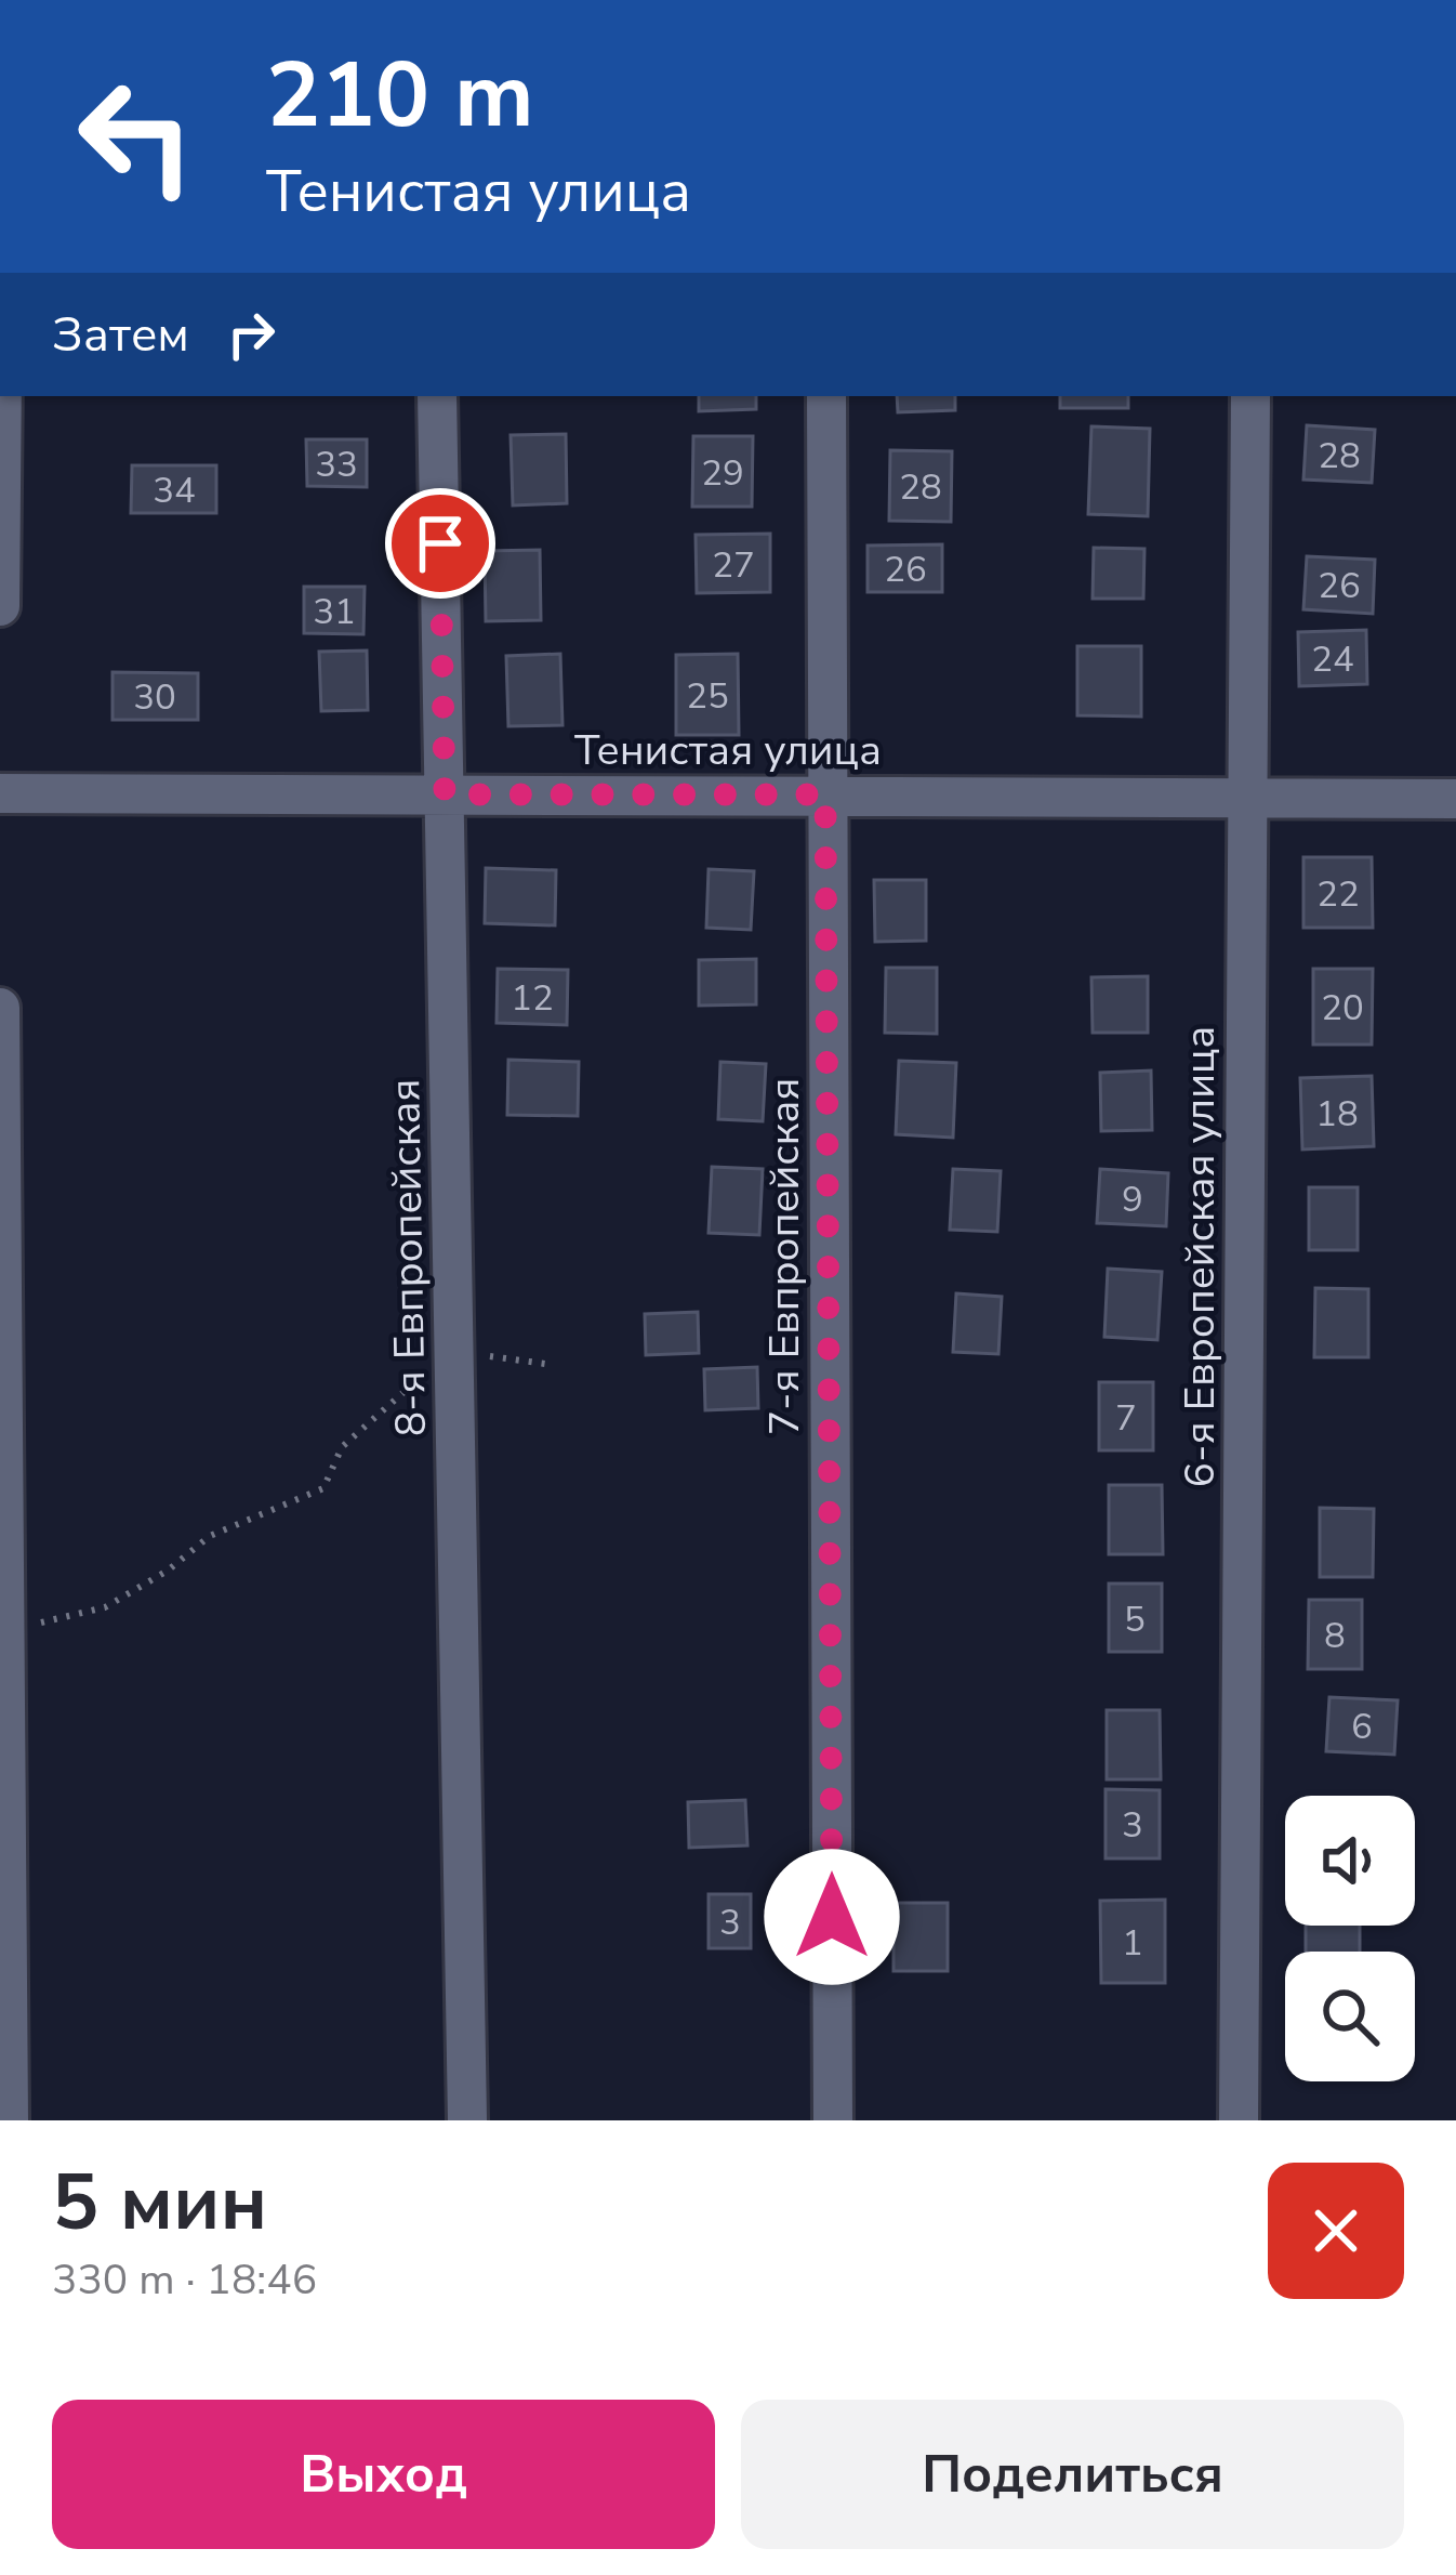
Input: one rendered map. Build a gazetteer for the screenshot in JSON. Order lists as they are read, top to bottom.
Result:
{
  "streets": {
    "street": [
      "Тенистая улица",
      "7-я Евпропейская",
      "6-я Европейская улица",
      "8-я Евпропейская"
    ]
  },
  "crossings": [
    ["Тенистая улица", "7-я Евпропейская"],
    ["Тенистая улица", "6-я Европейская улица"],
    ["Тенистая улица", "8-я Евпропейская"]
  ],
  "house_numbers": [
    "28",
    "33",
    "29",
    "28",
    "34",
    "27",
    "26",
    "26",
    "31",
    "24",
    "25",
    "30",
    "22",
    "12",
    "20",
    "18",
    "9",
    "7",
    "5",
    "8",
    "6",
    "3",
    "3",
    "1"
  ],
  "page": {
    "turn": ["210 m", "Тенистая улица"],
    "then": "Затем",
    "heading": ["5 мин", "330 m · 18:46"],
    "buttons": ["Выход", "Поделиться"]
  }
}
